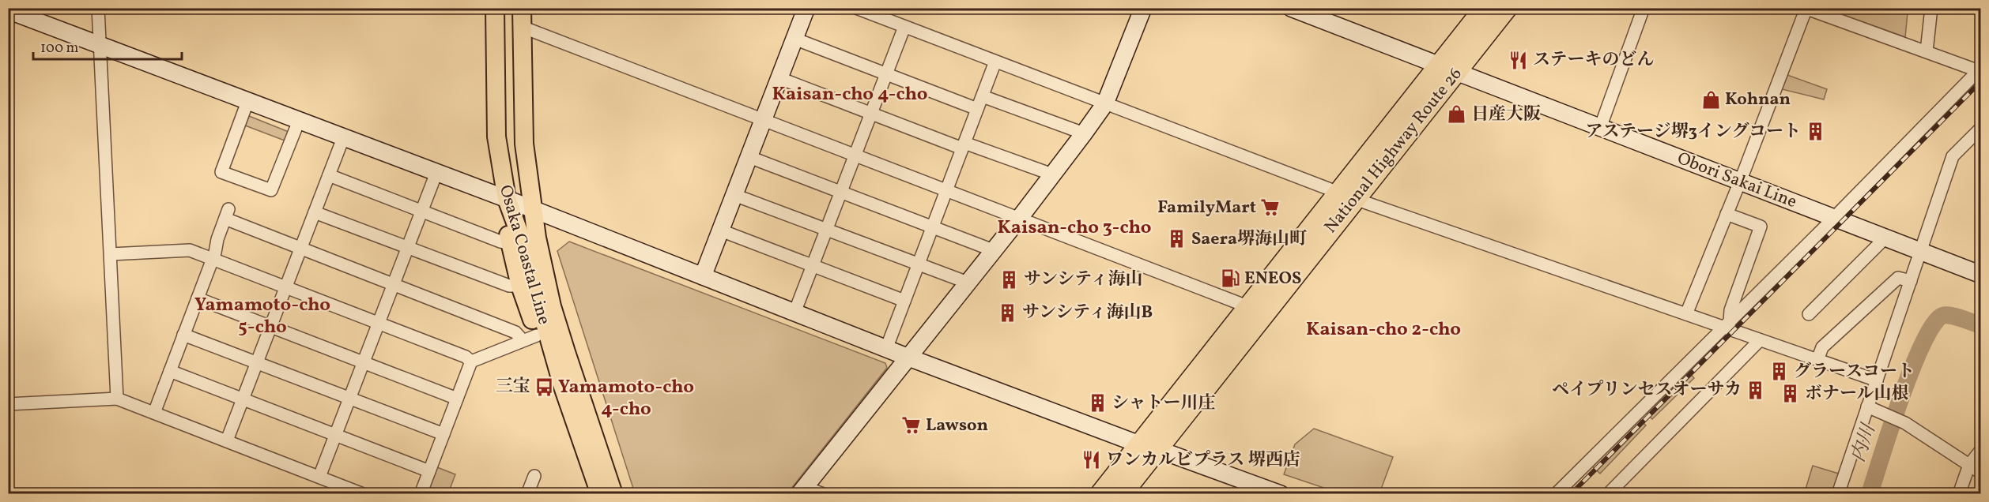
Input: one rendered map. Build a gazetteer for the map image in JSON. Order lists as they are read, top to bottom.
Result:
{
  "streets": {
    "highway": ["National Highway Route 26"],
    "main road": ["Osaka Coastal Line"],
    "street": ["Obori Sakai Line"]
  },
  "crossings": [
    ["National Highway Route 26", "Obori Sakai Line"]
  ],
  "districts": [
    "Kaisan-cho 4-cho",
    "Kaisan-cho 3-cho",
    "Yamamoto-cho 5-cho",
    "Kaisan-cho 2-cho",
    "Yamamoto-cho 4-cho"
  ],
  "water": ["内川"],
  "places": {
    "restaurant": ["ステーキのどん", "ワンカルビプラス 堺西店"],
    "shop": ["Kohnan", "日産大阪"],
    "building": [
      "アステージ堺3イングコート",
      "Saera堺海山町",
      "サンシティ海山",
      "サンシティ海山B",
      "グラースコート",
      "ペイプリンセスオーサカ",
      "ボナール山根",
      "シャトー川庄"
    ],
    "supermarket": ["FamilyMart", "Lawson"],
    "fuel station": ["ENEOS"],
    "bus stop": ["三宝"]
  },
  "scale_bar": "100 m"
}
